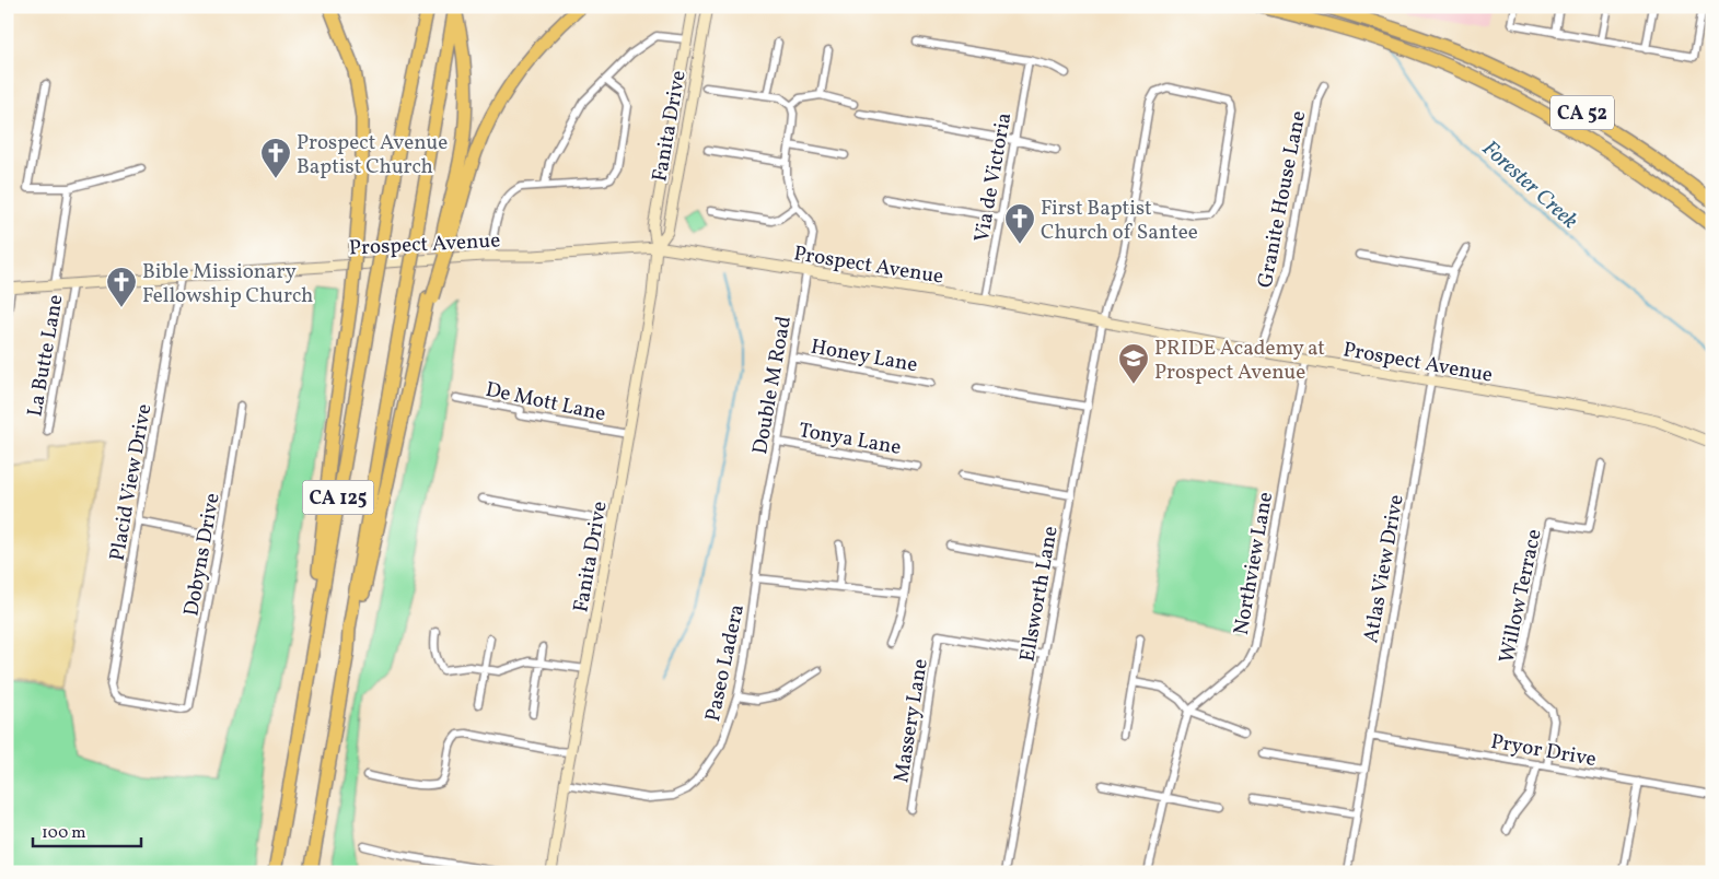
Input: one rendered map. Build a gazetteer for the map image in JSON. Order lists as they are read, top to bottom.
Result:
{
  "streets": {
    "highway": ["CA 52", "CA 125"],
    "main road": ["Fanita Drive", "Prospect Avenue"],
    "street": [
      "Via de Victoria",
      "Granite House Lane",
      "Honey Lane",
      "La Butte Lane",
      "Double M Road",
      "De Mott Lane",
      "Tonya Lane",
      "Placid View Drive",
      "Dobyns Drive",
      "Northview Lane",
      "Atlas View Drive",
      "Ellsworth Lane",
      "Willow Terrace",
      "Paseo Ladera",
      "Massery Lane",
      "Pryor Drive"
    ]
  },
  "crossings": [
    ["Fanita Drive", "Prospect Avenue"],
    ["Fanita Drive", "De Mott Lane"],
    ["Fanita Drive", "Paseo Ladera"],
    ["Via de Victoria", "Prospect Avenue"],
    ["Granite House Lane", "Prospect Avenue"],
    ["Prospect Avenue", "La Butte Lane"],
    ["Prospect Avenue", "Double M Road"],
    ["Prospect Avenue", "Placid View Drive"],
    ["Prospect Avenue", "Northview Lane"],
    ["Prospect Avenue", "Atlas View Drive"],
    ["Prospect Avenue", "Ellsworth Lane"],
    ["Honey Lane", "Double M Road"],
    ["Double M Road", "Tonya Lane"],
    ["Double M Road", "Paseo Ladera"],
    ["Placid View Drive", "Dobyns Drive"],
    ["Atlas View Drive", "Pryor Drive"],
    ["Ellsworth Lane", "Massery Lane"],
    ["Willow Terrace", "Pryor Drive"]
  ],
  "water": ["Forester Creek"],
  "places": {
    "church": ["Prospect Avenue Baptist Church", "First Baptist Church of Santee", "Bible Missionary Fellowship Church"],
    "school or university": ["PRIDE Academy at Prospect Avenue"]
  },
  "scale_bar": "100 m"
}
